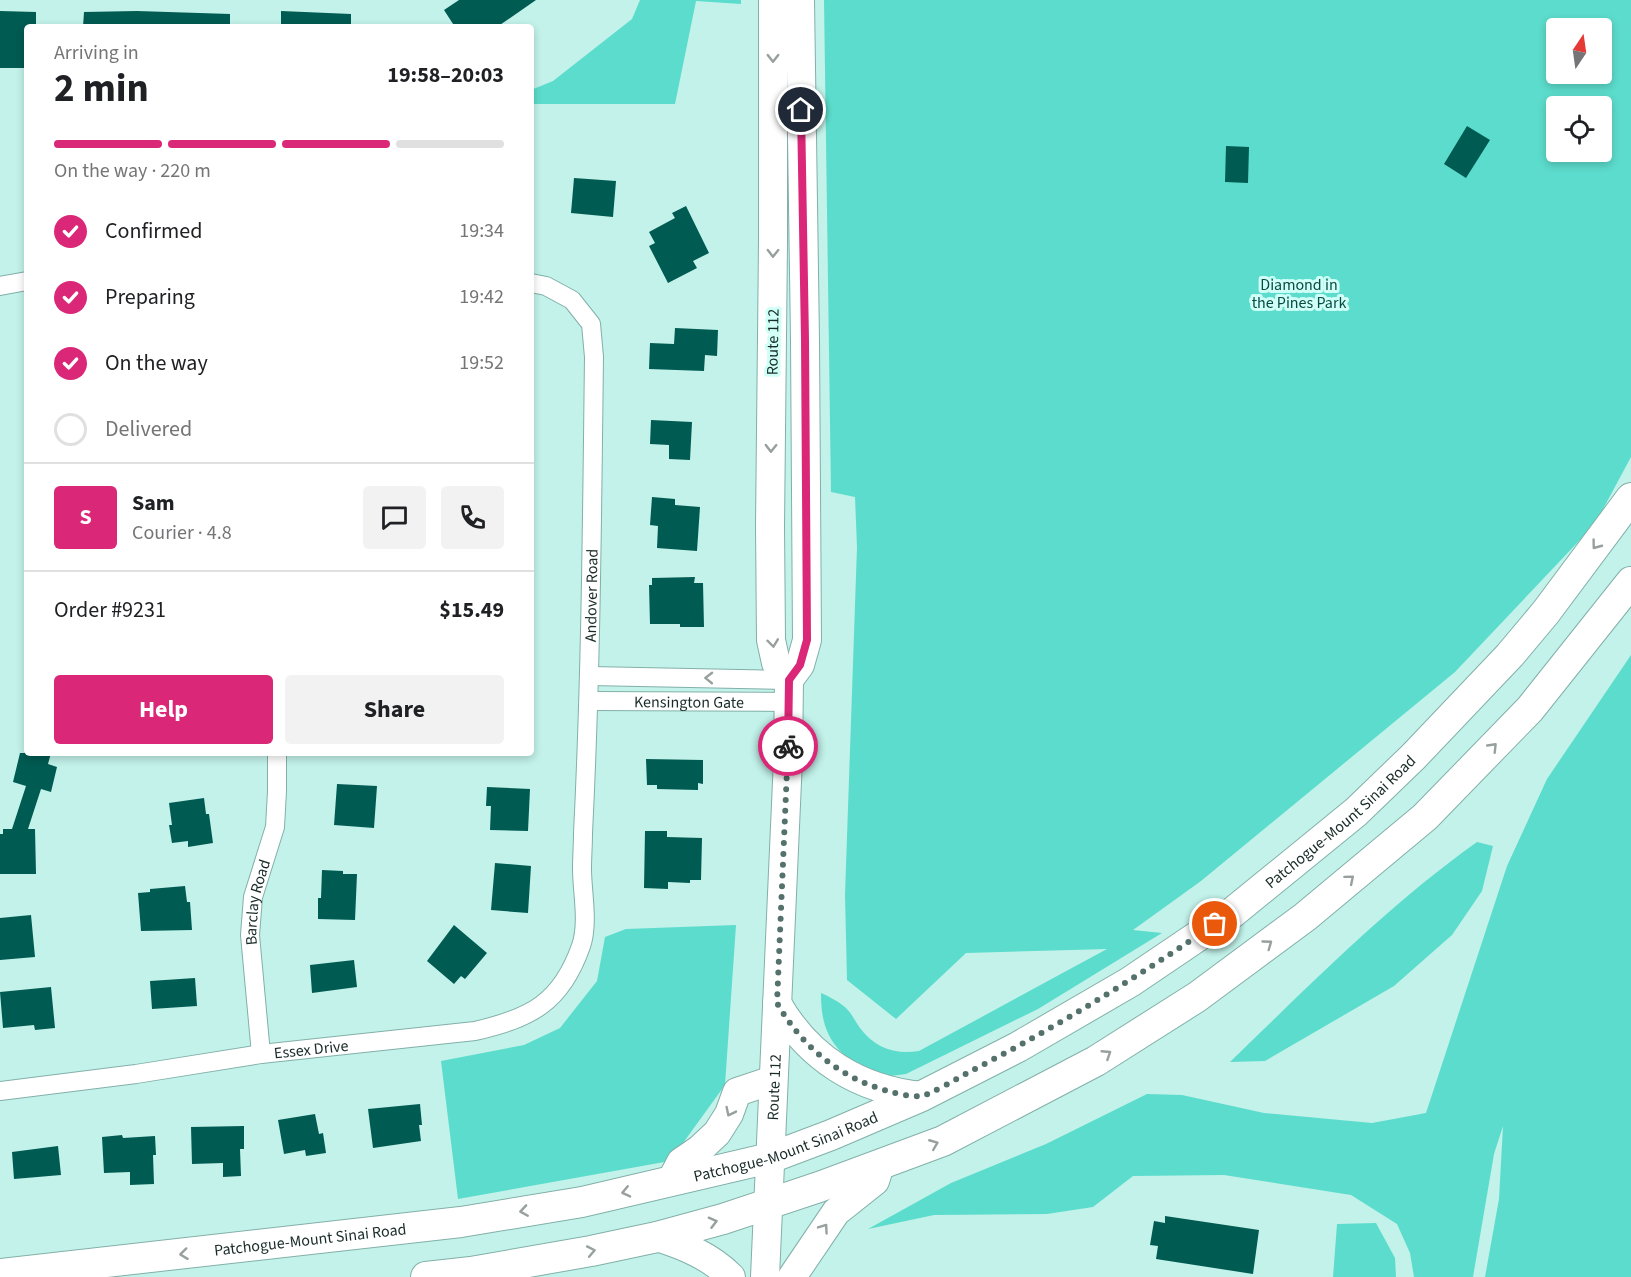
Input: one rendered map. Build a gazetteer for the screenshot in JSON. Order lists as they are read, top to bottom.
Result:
{
  "streets": {
    "highway": ["Patchogue-Mount Sinai Road"],
    "main road": ["Route 112"],
    "street": [
      "Andover Road",
      "Kensington Gate",
      "Barclay Road",
      "Essex Drive"
    ]
  },
  "crossings": [
    ["Route 112", "Kensington Gate"],
    ["Route 112", "Patchogue-Mount Sinai Road"],
    ["Andover Road", "Kensington Gate"],
    ["Andover Road", "Essex Drive"],
    ["Barclay Road", "Essex Drive"]
  ],
  "one_way": ["Patchogue-Mount Sinai Road"],
  "parks": ["Diamond in the Pines Park"],
  "north": "top",
  "page": {
    "heading": ["2 min", "Arriving in", "19:58–20:03"],
    "panel": [
      "Sam",
      "Courier · 4.8",
      "Order #9231",
      "$15.49"
    ],
    "bar": "On the way · 220 m",
    "list": [
      ["Confirmed", "19:34"],
      ["Preparing", "19:42"],
      ["On the way", "19:52"],
      "Delivered"
    ],
    "round": "S",
    "buttons": ["Help", "Share"]
  }
}
